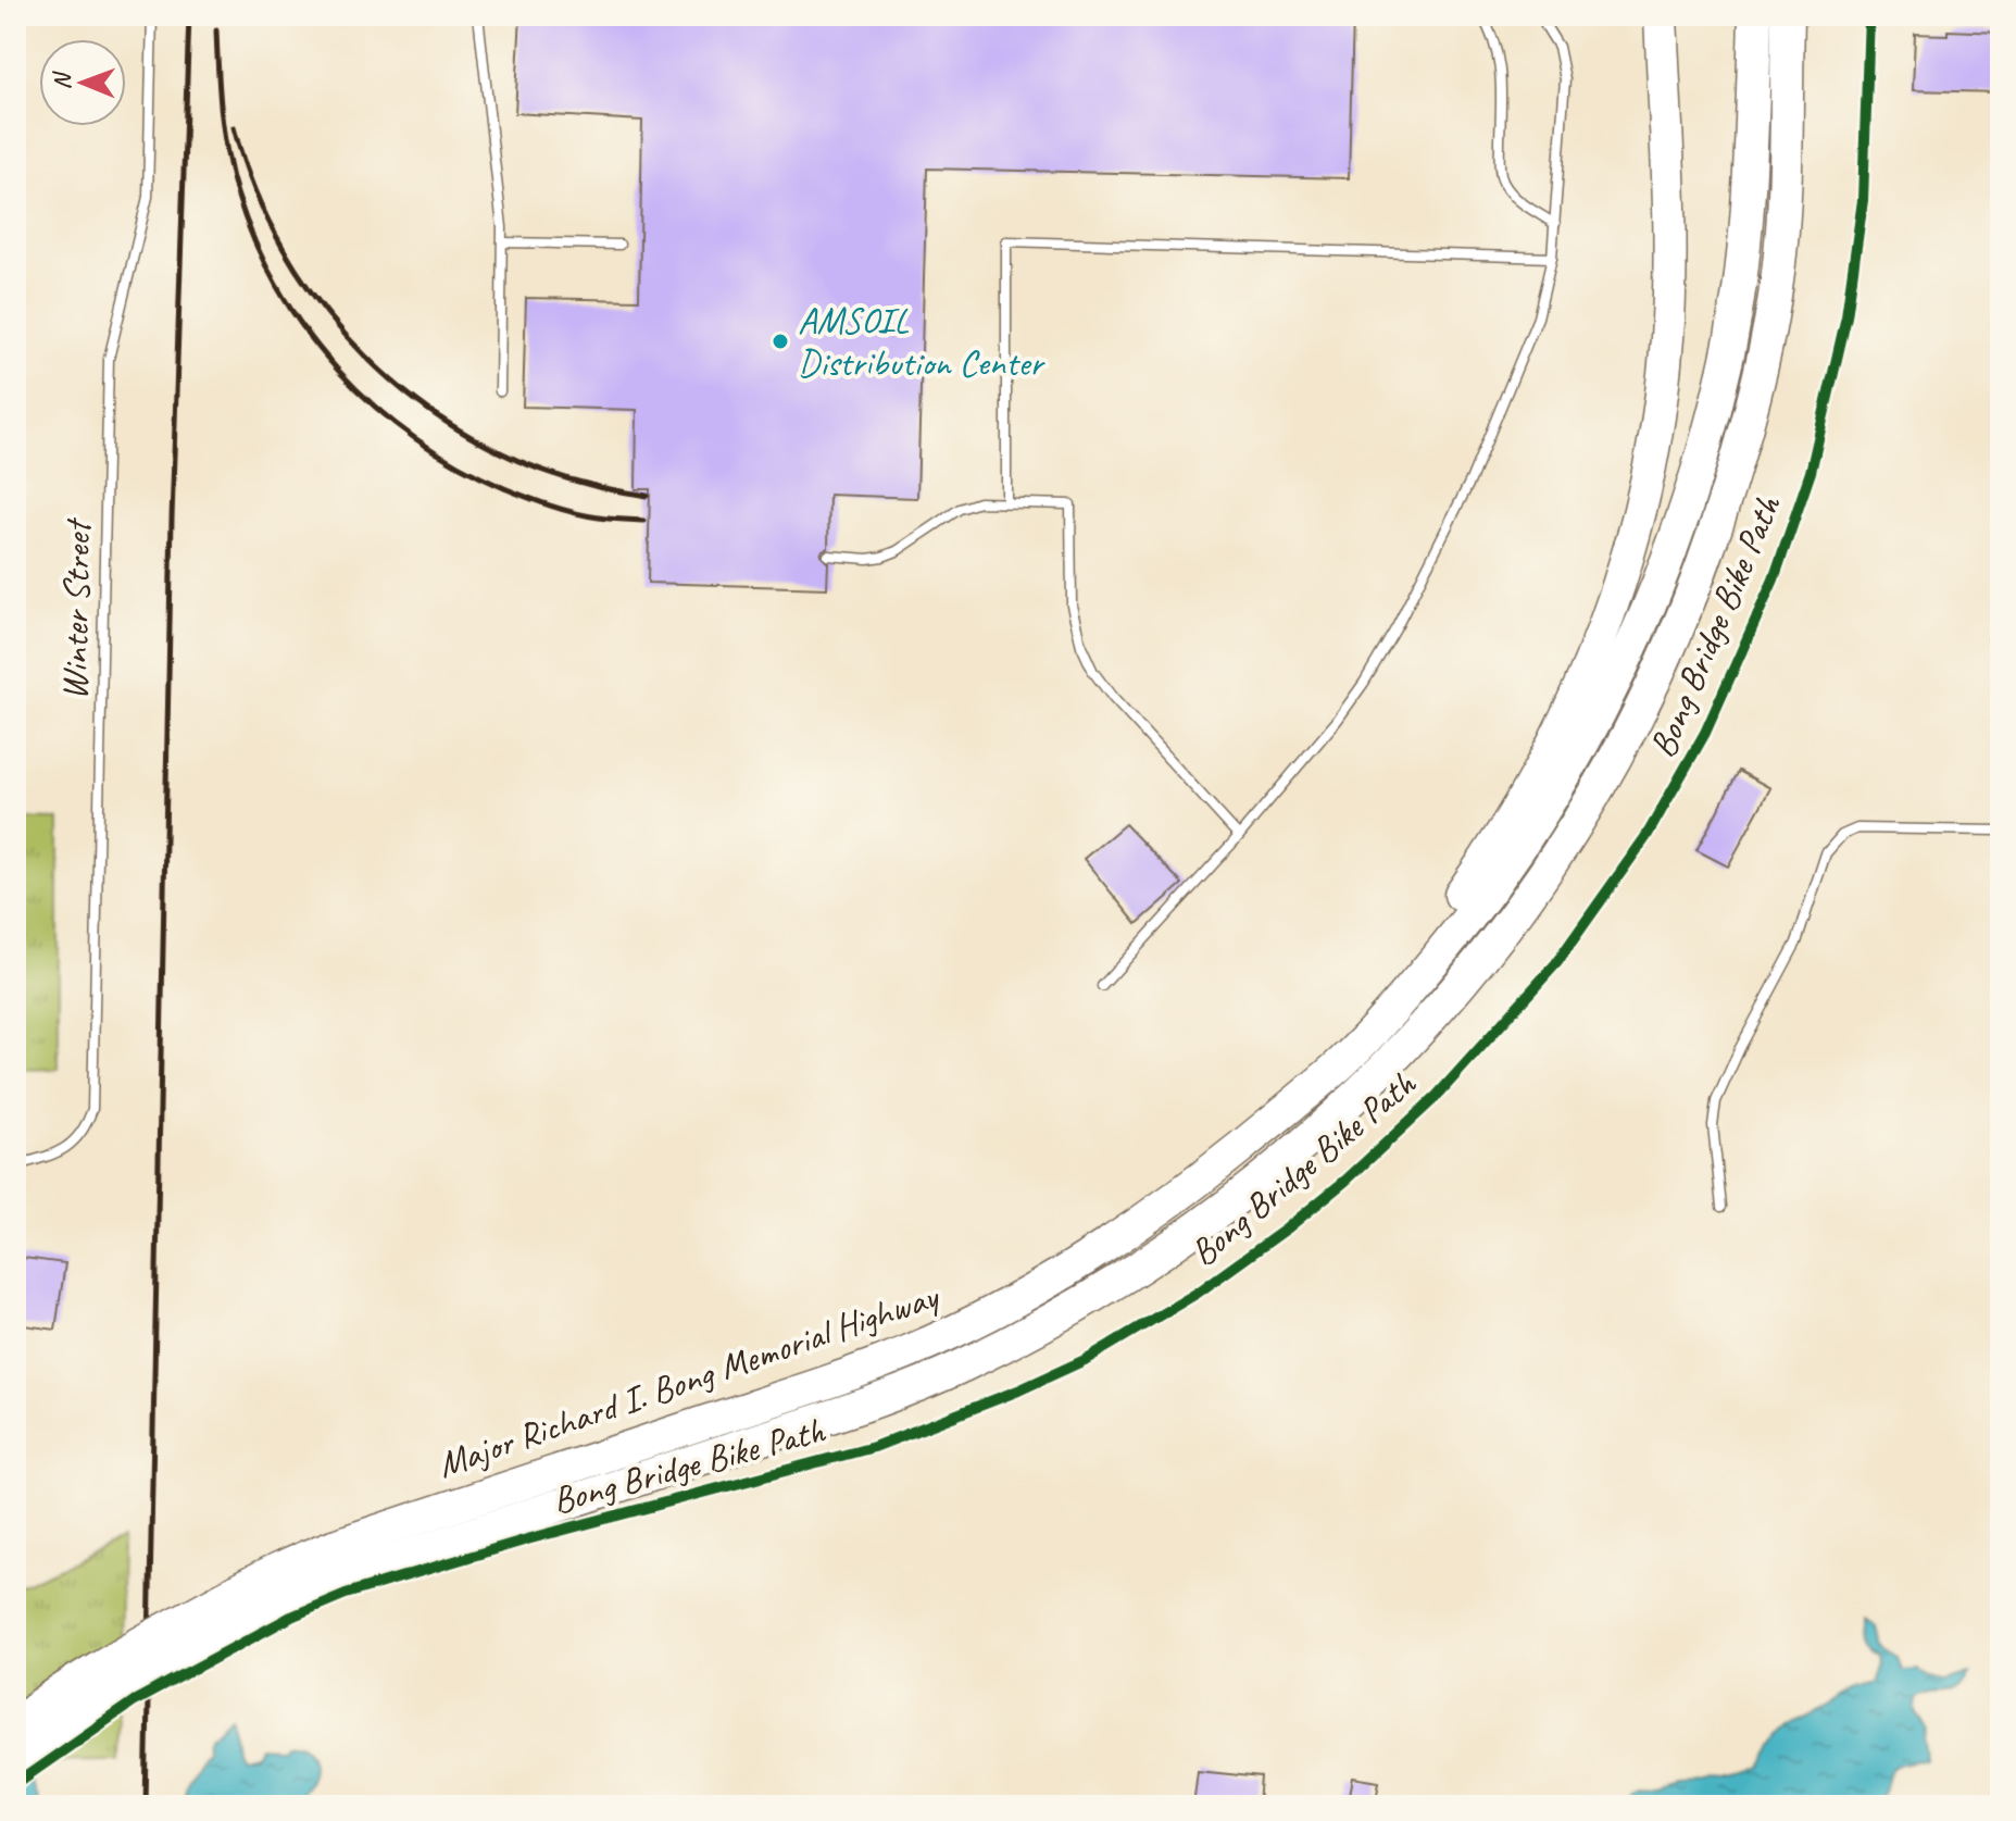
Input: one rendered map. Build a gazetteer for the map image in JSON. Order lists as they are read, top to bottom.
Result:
{
  "streets": {
    "highway": ["Major Richard I. Bong Memorial Highway"],
    "lane": ["Winter Street"],
    "cycle path": ["Bong Bridge Bike Path"]
  },
  "places": ["AMSOIL Distribution Center"],
  "north": "left"
}
